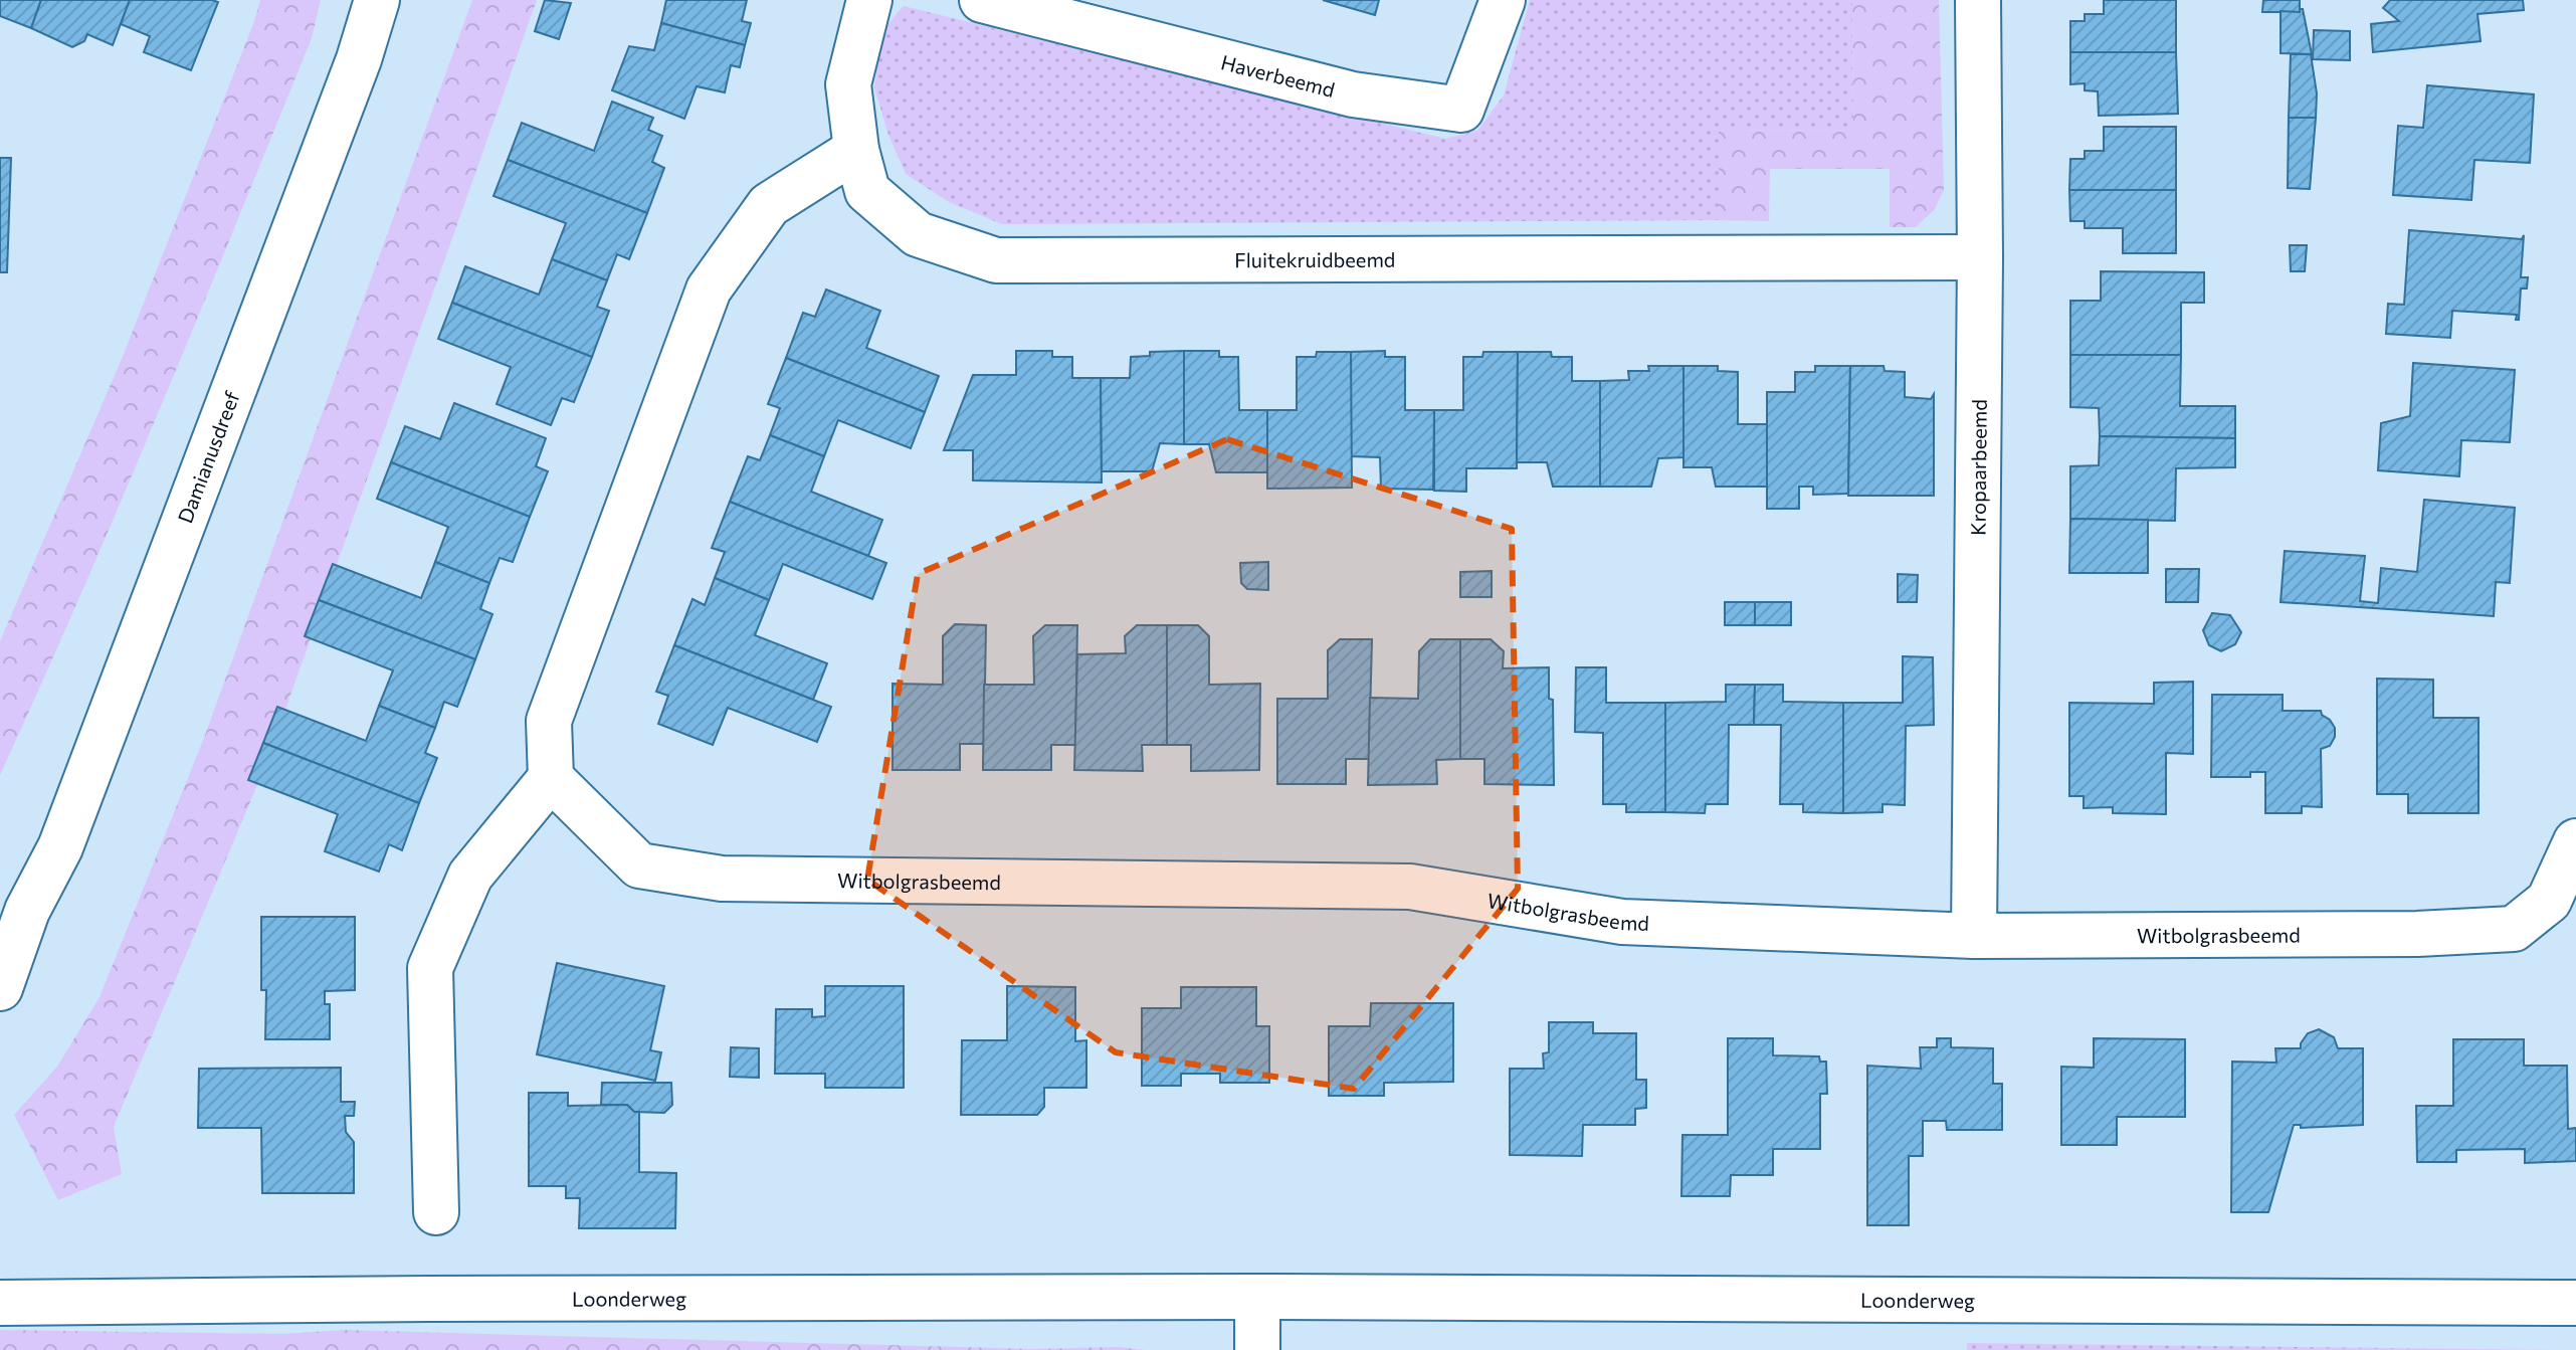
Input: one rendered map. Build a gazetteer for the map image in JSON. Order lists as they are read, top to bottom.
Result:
{
  "streets": {
    "street": [
      "Haverbeemd",
      "Fluitekruidbeemd",
      "Damianusdreef",
      "Kropaarbeemd",
      "Witbolgrasbeemd",
      "Loonderweg"
    ]
  },
  "crossings": [
    ["Fluitekruidbeemd", "Kropaarbeemd"],
    ["Kropaarbeemd", "Witbolgrasbeemd"]
  ]
}
